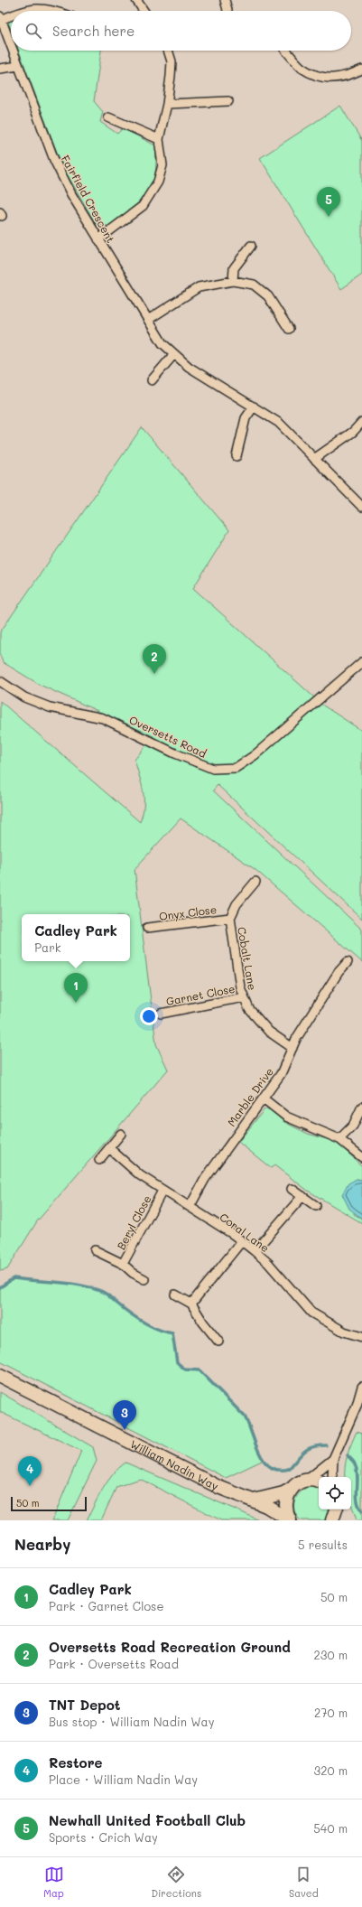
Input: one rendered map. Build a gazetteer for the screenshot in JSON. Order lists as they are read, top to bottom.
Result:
{
  "streets": {
    "main road": ["William Nadin Way"],
    "street": [
      "Fairfield Crescent",
      "Oversetts Road",
      "Onyx Close",
      "Cobalt Lane",
      "Garnet Close",
      "Marble Drive",
      "Beryl Close",
      "Coral Lane"
    ]
  },
  "crossings": [
    ["Onyx Close", "Cobalt Lane"],
    ["Cobalt Lane", "Garnet Close"],
    ["Cobalt Lane", "Marble Drive"],
    ["Marble Drive", "Coral Lane"],
    ["Beryl Close", "Coral Lane"]
  ],
  "scale_bar": "50 m",
  "page": {
    "search": "Search here",
    "pins": [
      "5",
      "2",
      "1",
      "3",
      "4"
    ],
    "popup": ["Cadley Park", "Park"],
    "scale": "50 m",
    "heading": ["Nearby", "5 results"],
    "list": [
      {
        "mark": "1",
        "name": "Cadley Park",
        "note": "Park · Garnet Close",
        "value": "50 m"
      },
      {
        "mark": "2",
        "name": "Oversetts Road Recreation Ground",
        "note": "Park · Oversetts Road",
        "value": "230 m"
      },
      {
        "mark": "3",
        "name": "TNT Depot",
        "note": "Bus stop · William Nadin Way",
        "value": "270 m"
      },
      {
        "mark": "4",
        "name": "Restore",
        "note": "Place · William Nadin Way",
        "value": "320 m"
      },
      {
        "mark": "5",
        "name": "Newhall United Football Club",
        "note": "Sports · Crich Way",
        "value": "540 m"
      }
    ],
    "nav": ["Map", "Directions", "Saved"]
  }
}
